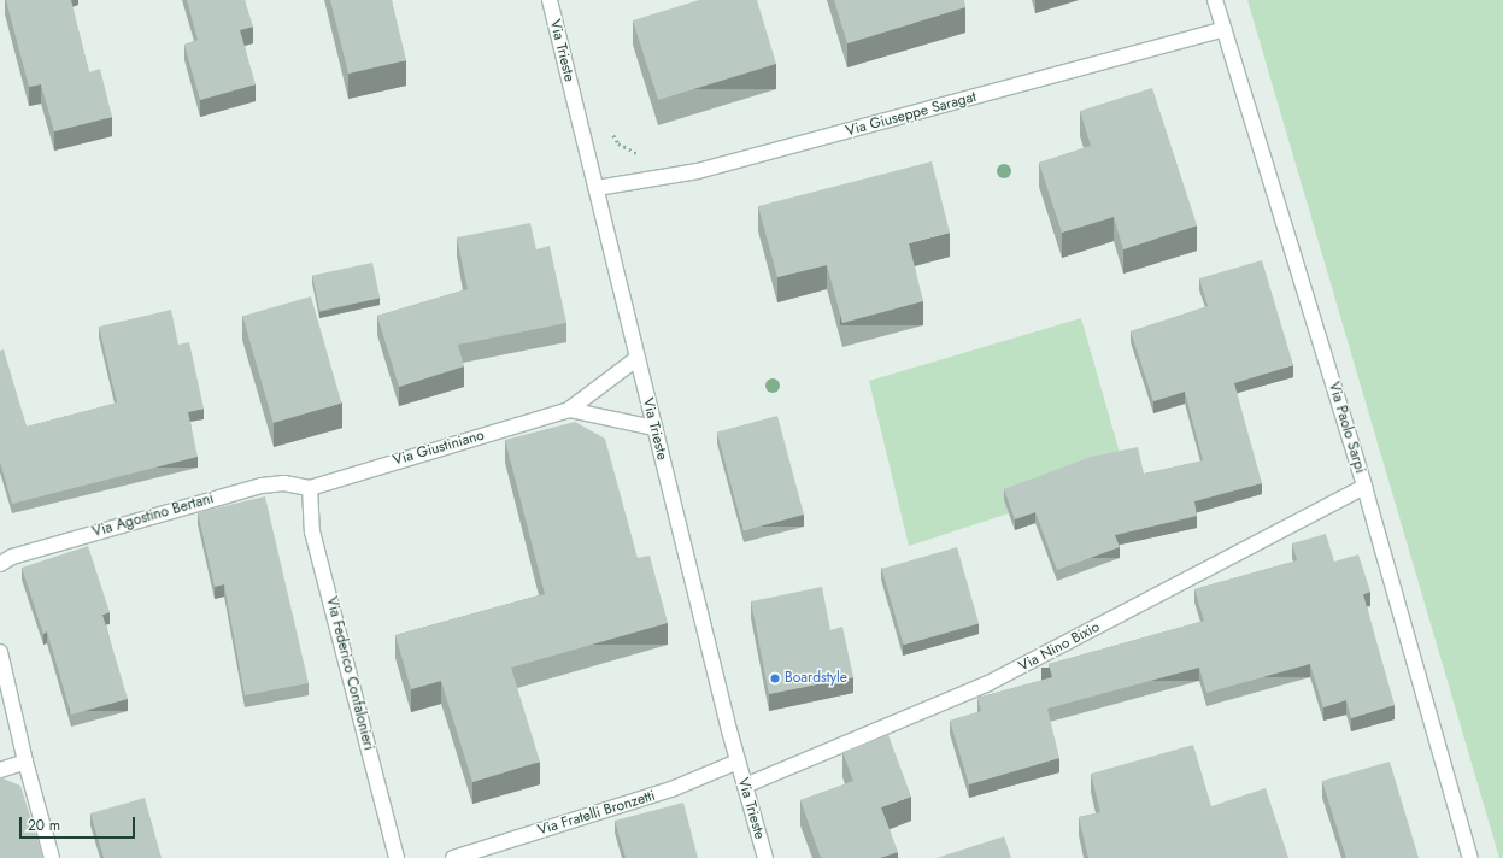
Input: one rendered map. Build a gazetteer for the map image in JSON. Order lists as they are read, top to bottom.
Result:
{
  "streets": {
    "street": [
      "Via Trieste",
      "Via Giuseppe Saragat",
      "Via Paolo Sarpi",
      "Via Giustiniano",
      "Via Agostino Bertani",
      "Via Nino Bixio",
      "Via Federico Confalonieri",
      "Via Fratelli Bronzetti"
    ]
  },
  "crossings": [
    ["Via Trieste", "Via Giuseppe Saragat"],
    ["Via Trieste", "Via Giustiniano"],
    ["Via Trieste", "Via Nino Bixio"],
    ["Via Trieste", "Via Fratelli Bronzetti"],
    ["Via Giuseppe Saragat", "Via Paolo Sarpi"],
    ["Via Paolo Sarpi", "Via Nino Bixio"],
    ["Via Giustiniano", "Via Agostino Bertani"],
    ["Via Giustiniano", "Via Federico Confalonieri"],
    ["Via Agostino Bertani", "Via Federico Confalonieri"]
  ],
  "places": ["Boardstyle"],
  "scale_bar": "20 m"
}
